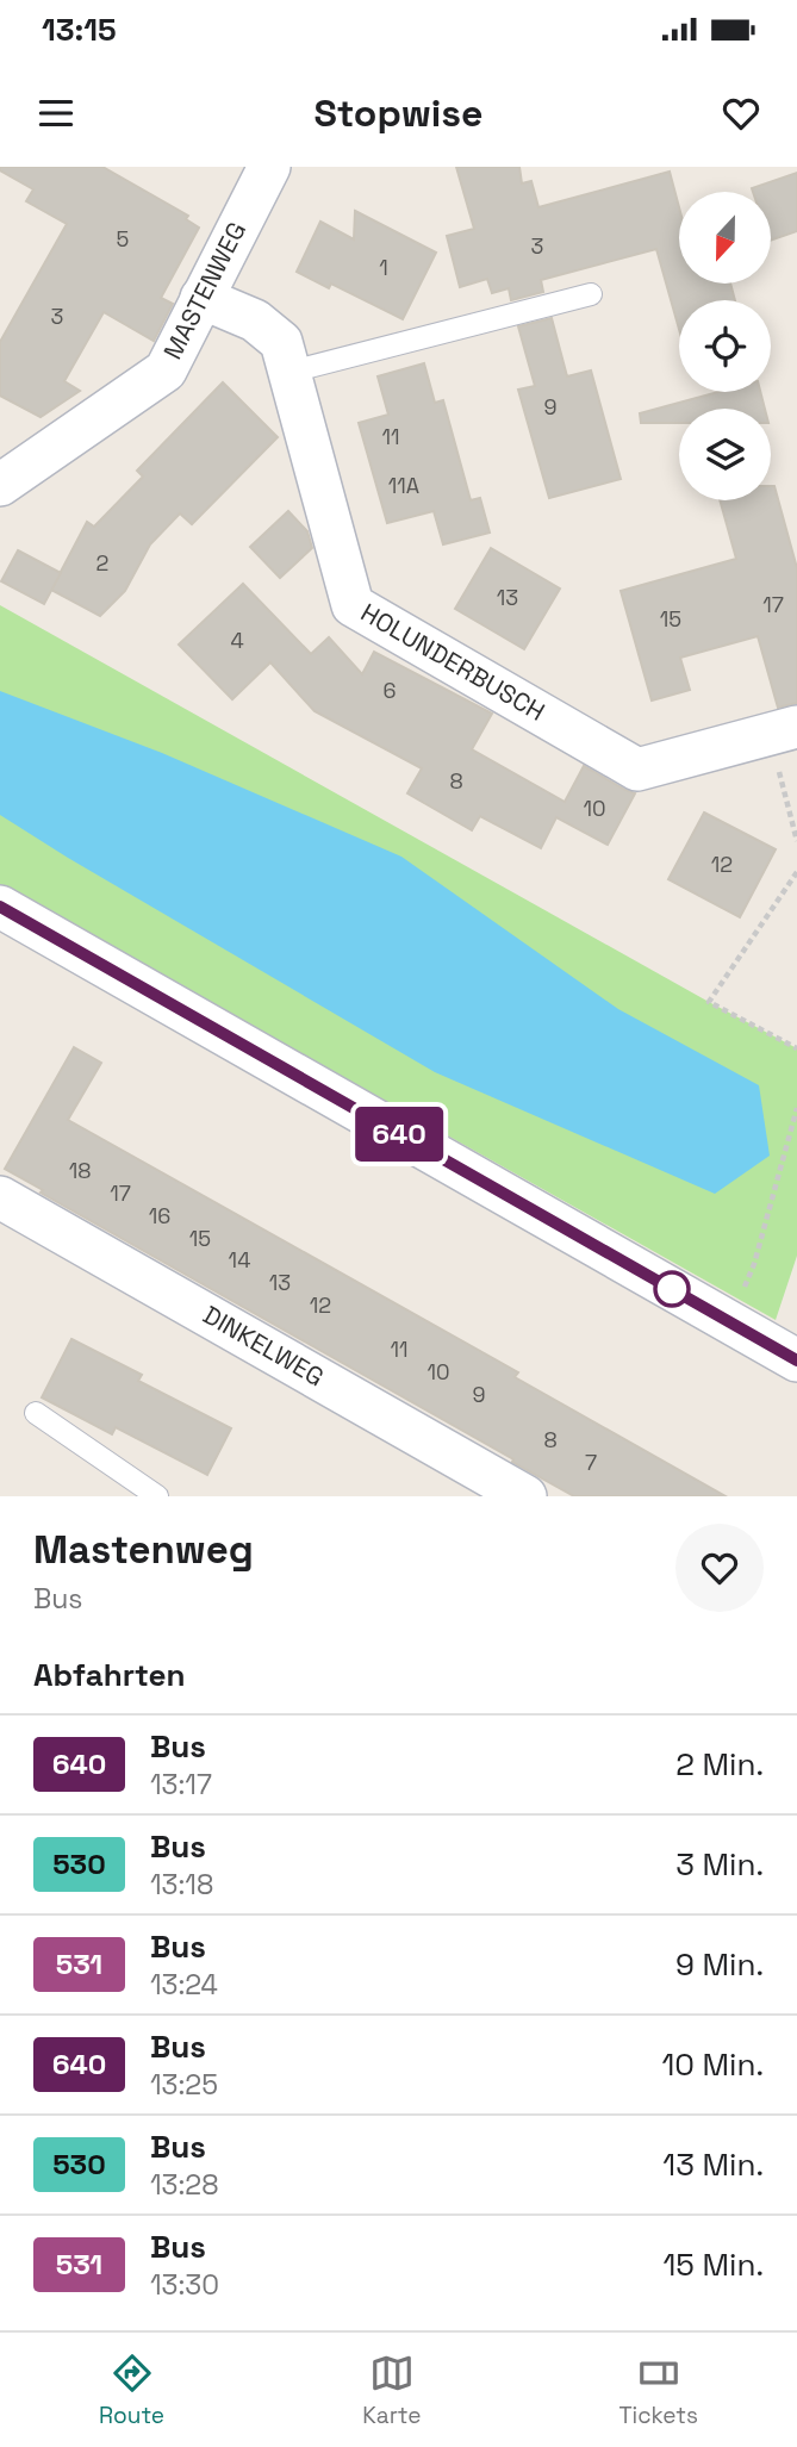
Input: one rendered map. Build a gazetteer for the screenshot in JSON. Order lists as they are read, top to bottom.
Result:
{
  "streets": {
    "street": ["MASTENWEG", "HOLUNDERBUSCH", "DINKELWEG"]
  },
  "crossings": [
    ["MASTENWEG", "HOLUNDERBUSCH"]
  ],
  "lines": ["bus line 640"],
  "house_numbers": [
    "5",
    "3",
    "1",
    "3",
    "9",
    "11",
    "11A",
    "2",
    "13",
    "17",
    "15",
    "4",
    "6",
    "8",
    "10",
    "12",
    "18",
    "17",
    "16",
    "15",
    "14",
    "13",
    "12",
    "11",
    "10",
    "9",
    "8",
    "7"
  ],
  "north": "bottom",
  "page": {
    "status": "13:15",
    "header": "Stopwise",
    "on_map": "640",
    "heading": [
      ["Mastenweg", "Bus"],
      "Abfahrten"
    ],
    "list": [
      {
        "mark": "640",
        "name": "Bus",
        "note": "13:17",
        "value": "2 Min."
      },
      {
        "mark": "530",
        "name": "Bus",
        "note": "13:18",
        "value": "3 Min."
      },
      {
        "mark": "531",
        "name": "Bus",
        "note": "13:24",
        "value": "9 Min."
      },
      {
        "mark": "640",
        "name": "Bus",
        "note": "13:25",
        "value": "10 Min."
      },
      {
        "mark": "530",
        "name": "Bus",
        "note": "13:28",
        "value": "13 Min."
      },
      {
        "mark": "531",
        "name": "Bus",
        "note": "13:30",
        "value": "15 Min."
      }
    ],
    "tabs": ["Route", "Karte", "Tickets"]
  }
}
